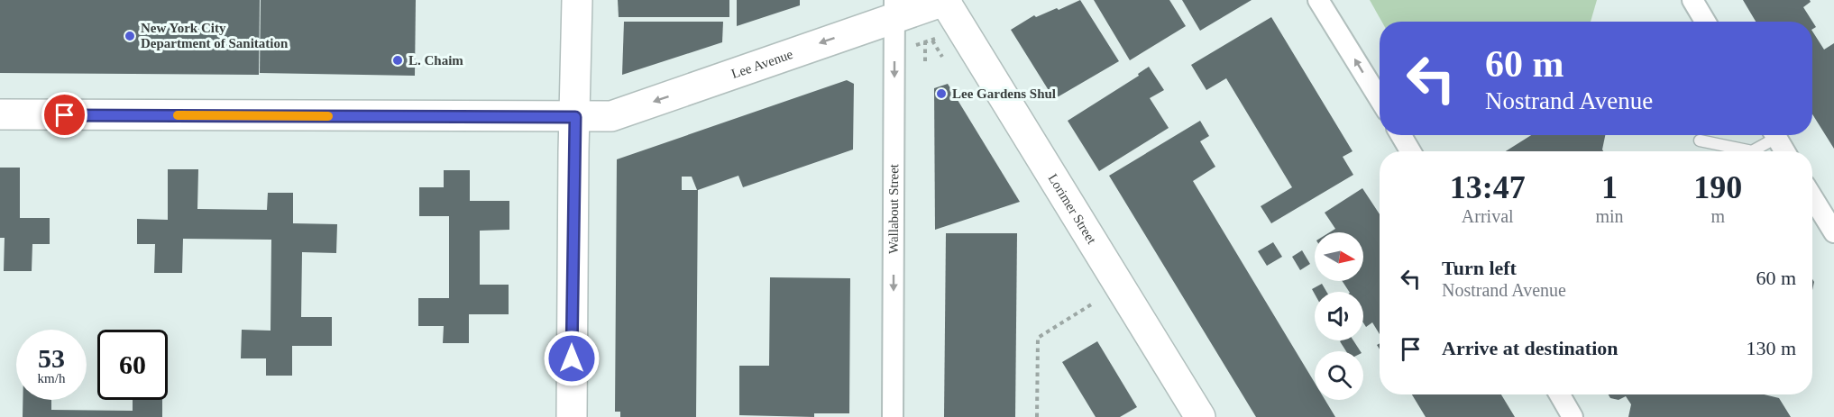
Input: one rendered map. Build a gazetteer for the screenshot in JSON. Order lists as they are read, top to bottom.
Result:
{
  "streets": {
    "main road": ["Lee Avenue", "Lorimer Street"],
    "street": ["Wallabout Street"]
  },
  "crossings": [
    ["Lee Avenue", "Wallabout Street"],
    ["Lee Avenue", "Lorimer Street"]
  ],
  "one_way": ["Wallabout Street"],
  "places": ["New York City Department of Sanitation", "L. Chaim", "Lee Gardens Shul"],
  "north": "right",
  "page": {
    "turn": ["60 m", "Nostrand Avenue"],
    "eta": [
      "13:47",
      "Arrival",
      "1",
      "min",
      "190",
      "m"
    ],
    "list": [
      {
        "name": "Turn left",
        "note": "Nostrand Avenue",
        "value": "60 m"
      },
      {
        "name": "Arrive at destination",
        "value": "130 m"
      }
    ],
    "speed": "53 km/h",
    "limit": "60"
  }
}
